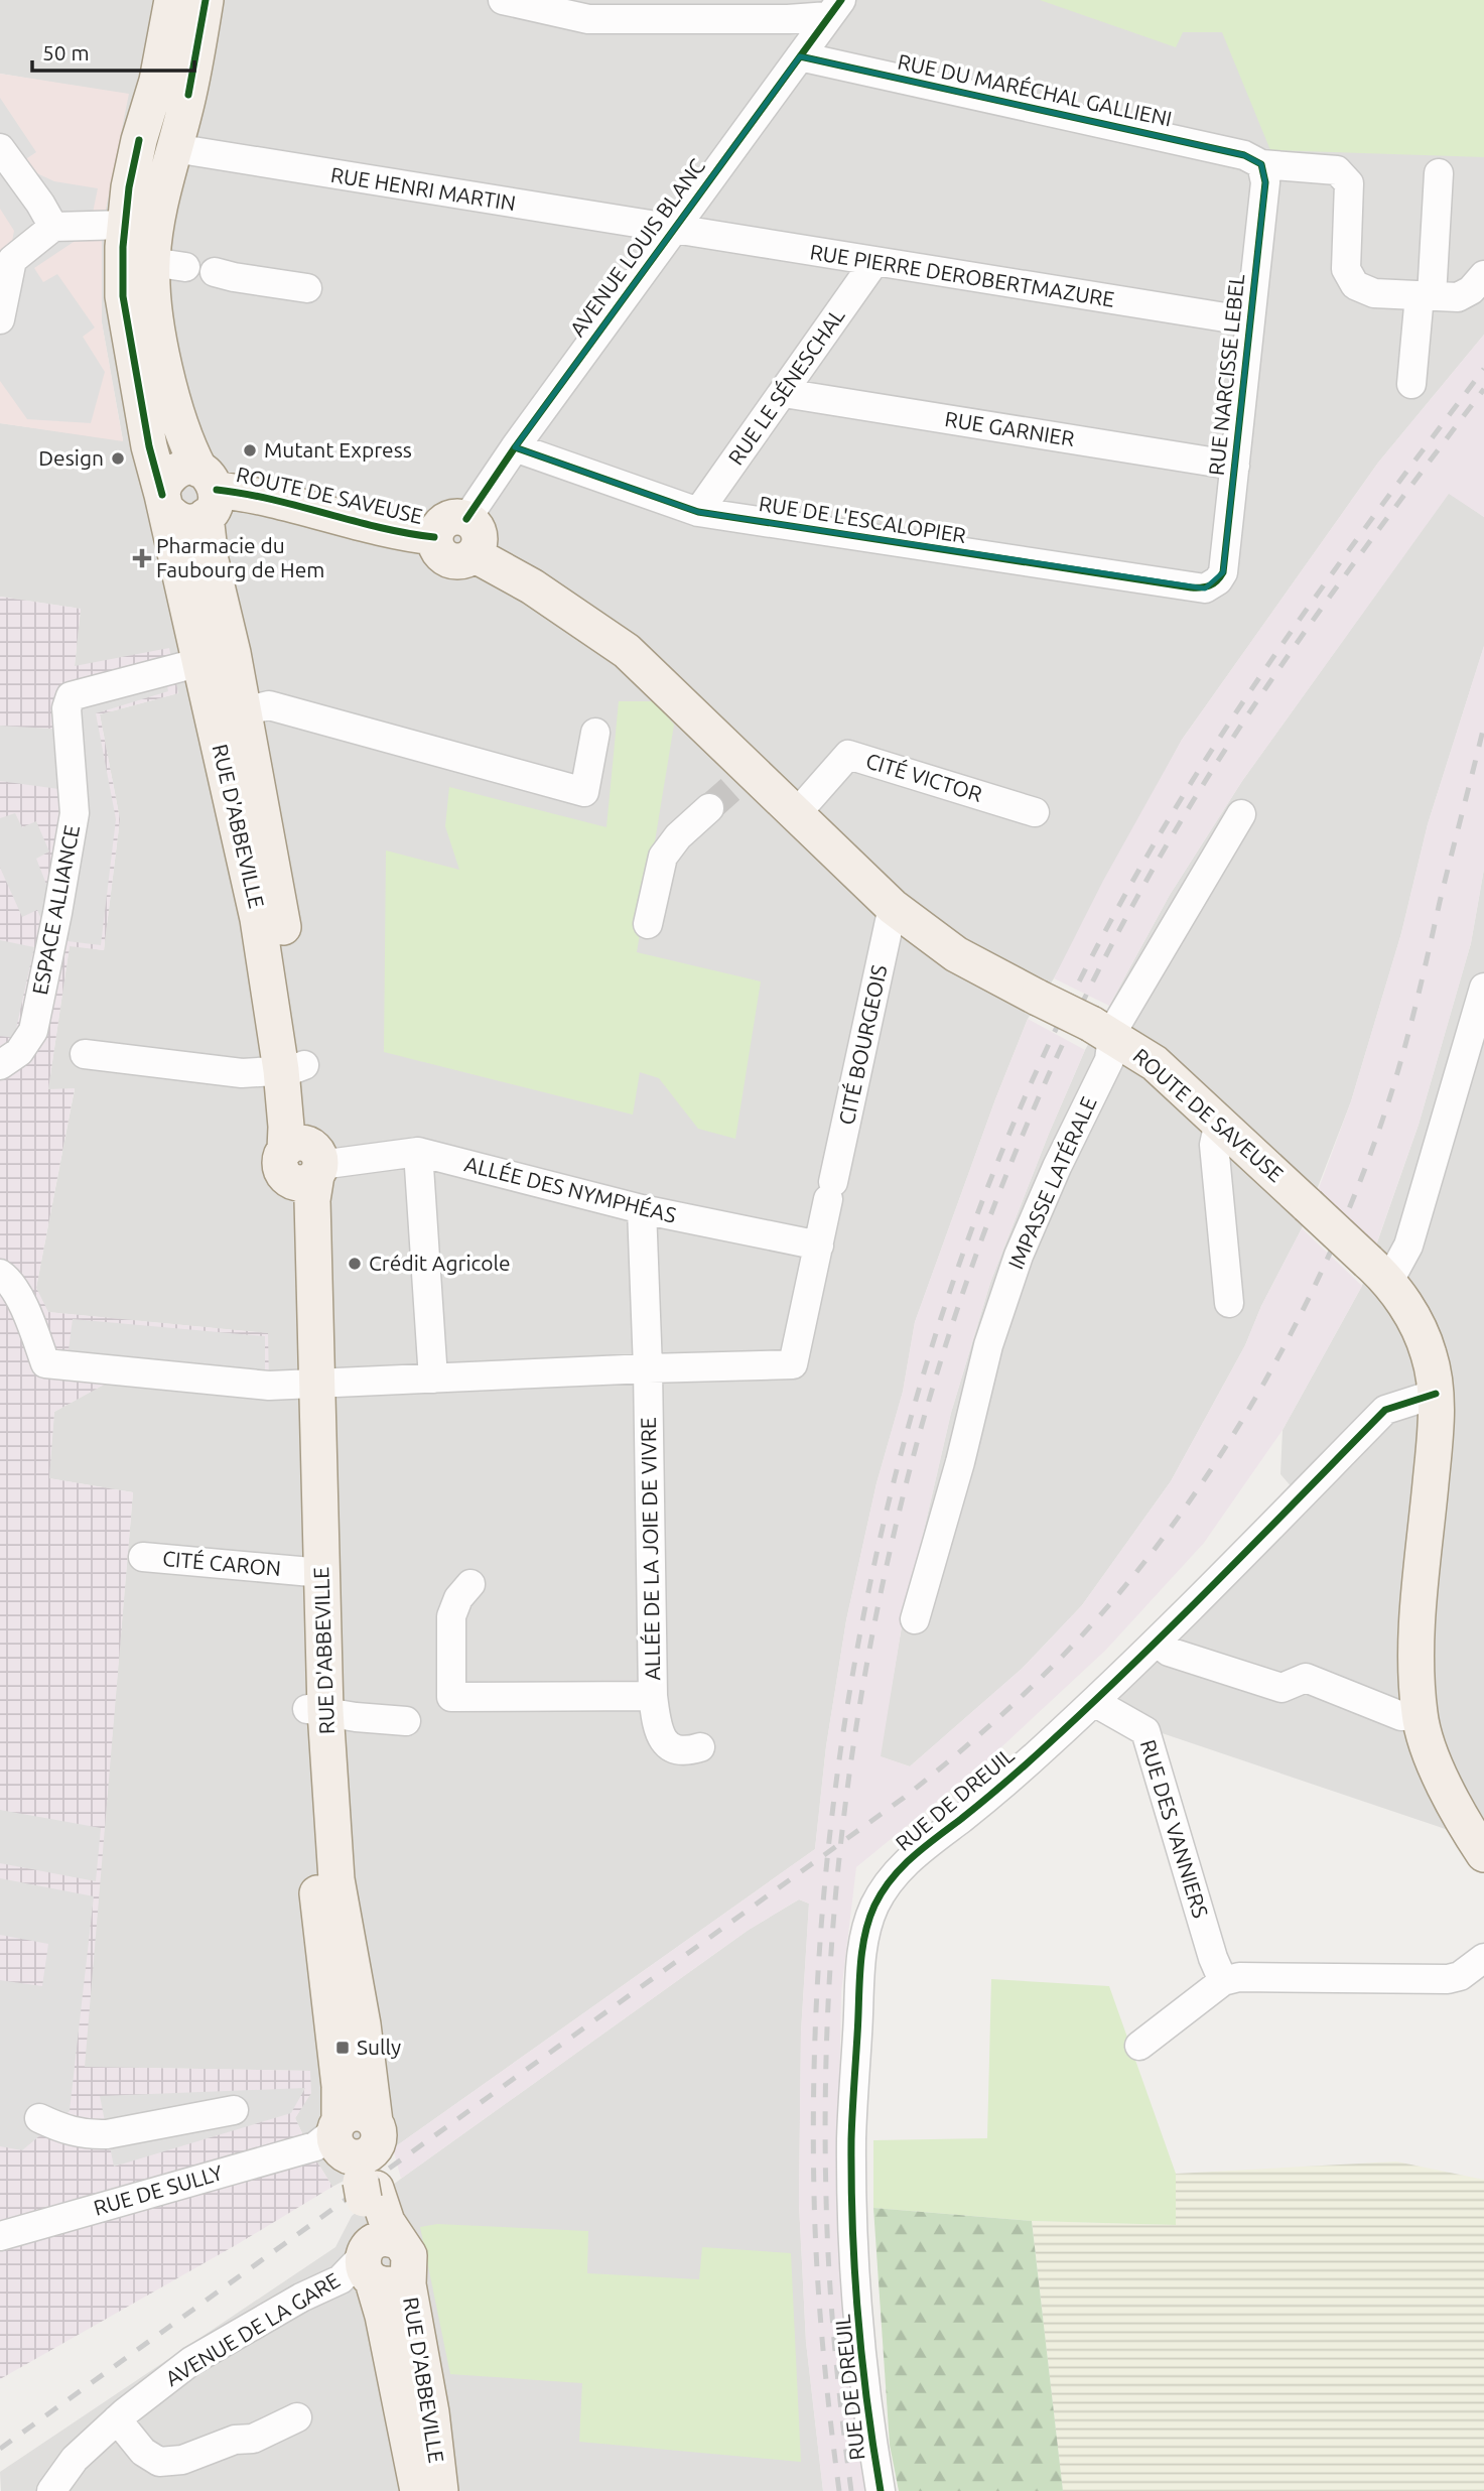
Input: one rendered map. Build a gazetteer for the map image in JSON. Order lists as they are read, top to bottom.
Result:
{
  "streets": {
    "main road": ["ROUTE DE SAVEUSE", "RUE D'ABBEVILLE"],
    "street": [
      "RUE DU MARÉCHAL GALLIENI",
      "RUE HENRI MARTIN",
      "AVENUE LOUIS BLANC",
      "RUE PIERRE DEROBERTMAZURE",
      "RUE NARCISSE LEBEL",
      "RUE LE SÉNESCHAL",
      "RUE GARNIER",
      "RUE DE L'ESCALOPIER",
      "CITÉ VICTOR",
      "ESPACE ALLIANCE",
      "CITÉ BOURGEOIS",
      "IMPASSE LATÉRALE",
      "ALLÉE DES NYMPHÉAS",
      "ALLÉE DE LA JOIE DE VIVRE",
      "CITÉ CARON",
      "RUE DE DREUIL",
      "RUE DES VANNIERS",
      "RUE DE SULLY",
      "AVENUE DE LA GARE"
    ]
  },
  "crossings": [
    ["RUE DU MARÉCHAL GALLIENI", "AVENUE LOUIS BLANC"],
    ["RUE DU MARÉCHAL GALLIENI", "RUE NARCISSE LEBEL"],
    ["RUE HENRI MARTIN", "AVENUE LOUIS BLANC"],
    ["RUE HENRI MARTIN", "RUE PIERRE DEROBERTMAZURE"],
    ["AVENUE LOUIS BLANC", "RUE PIERRE DEROBERTMAZURE"],
    ["AVENUE LOUIS BLANC", "ROUTE DE SAVEUSE"],
    ["AVENUE LOUIS BLANC", "RUE DE L'ESCALOPIER"],
    ["RUE PIERRE DEROBERTMAZURE", "RUE NARCISSE LEBEL"],
    ["RUE PIERRE DEROBERTMAZURE", "RUE LE SÉNESCHAL"],
    ["RUE NARCISSE LEBEL", "RUE GARNIER"],
    ["RUE NARCISSE LEBEL", "RUE DE L'ESCALOPIER"],
    ["RUE LE SÉNESCHAL", "RUE GARNIER"],
    ["RUE LE SÉNESCHAL", "RUE DE L'ESCALOPIER"],
    ["ROUTE DE SAVEUSE", "CITÉ VICTOR"],
    ["ROUTE DE SAVEUSE", "RUE D'ABBEVILLE"],
    ["ROUTE DE SAVEUSE", "CITÉ BOURGEOIS"],
    ["ROUTE DE SAVEUSE", "IMPASSE LATÉRALE"],
    ["ROUTE DE SAVEUSE", "RUE DE DREUIL"],
    ["RUE D'ABBEVILLE", "ESPACE ALLIANCE"],
    ["RUE D'ABBEVILLE", "ALLÉE DES NYMPHÉAS"],
    ["RUE D'ABBEVILLE", "CITÉ CARON"],
    ["RUE D'ABBEVILLE", "RUE DE SULLY"],
    ["RUE D'ABBEVILLE", "AVENUE DE LA GARE"],
    ["CITÉ BOURGEOIS", "ALLÉE DES NYMPHÉAS"],
    ["CITÉ BOURGEOIS", "ALLÉE DE LA JOIE DE VIVRE"],
    ["ALLÉE DES NYMPHÉAS", "ALLÉE DE LA JOIE DE VIVRE"],
    ["RUE DE DREUIL", "RUE DES VANNIERS"]
  ],
  "places": {
    "other": ["Mutant Express", "Design", "Crédit Agricole"],
    "health": ["Pharmacie du Faubourg de Hem"],
    "transit": ["Sully"]
  },
  "scale_bar": "50 m"
}
